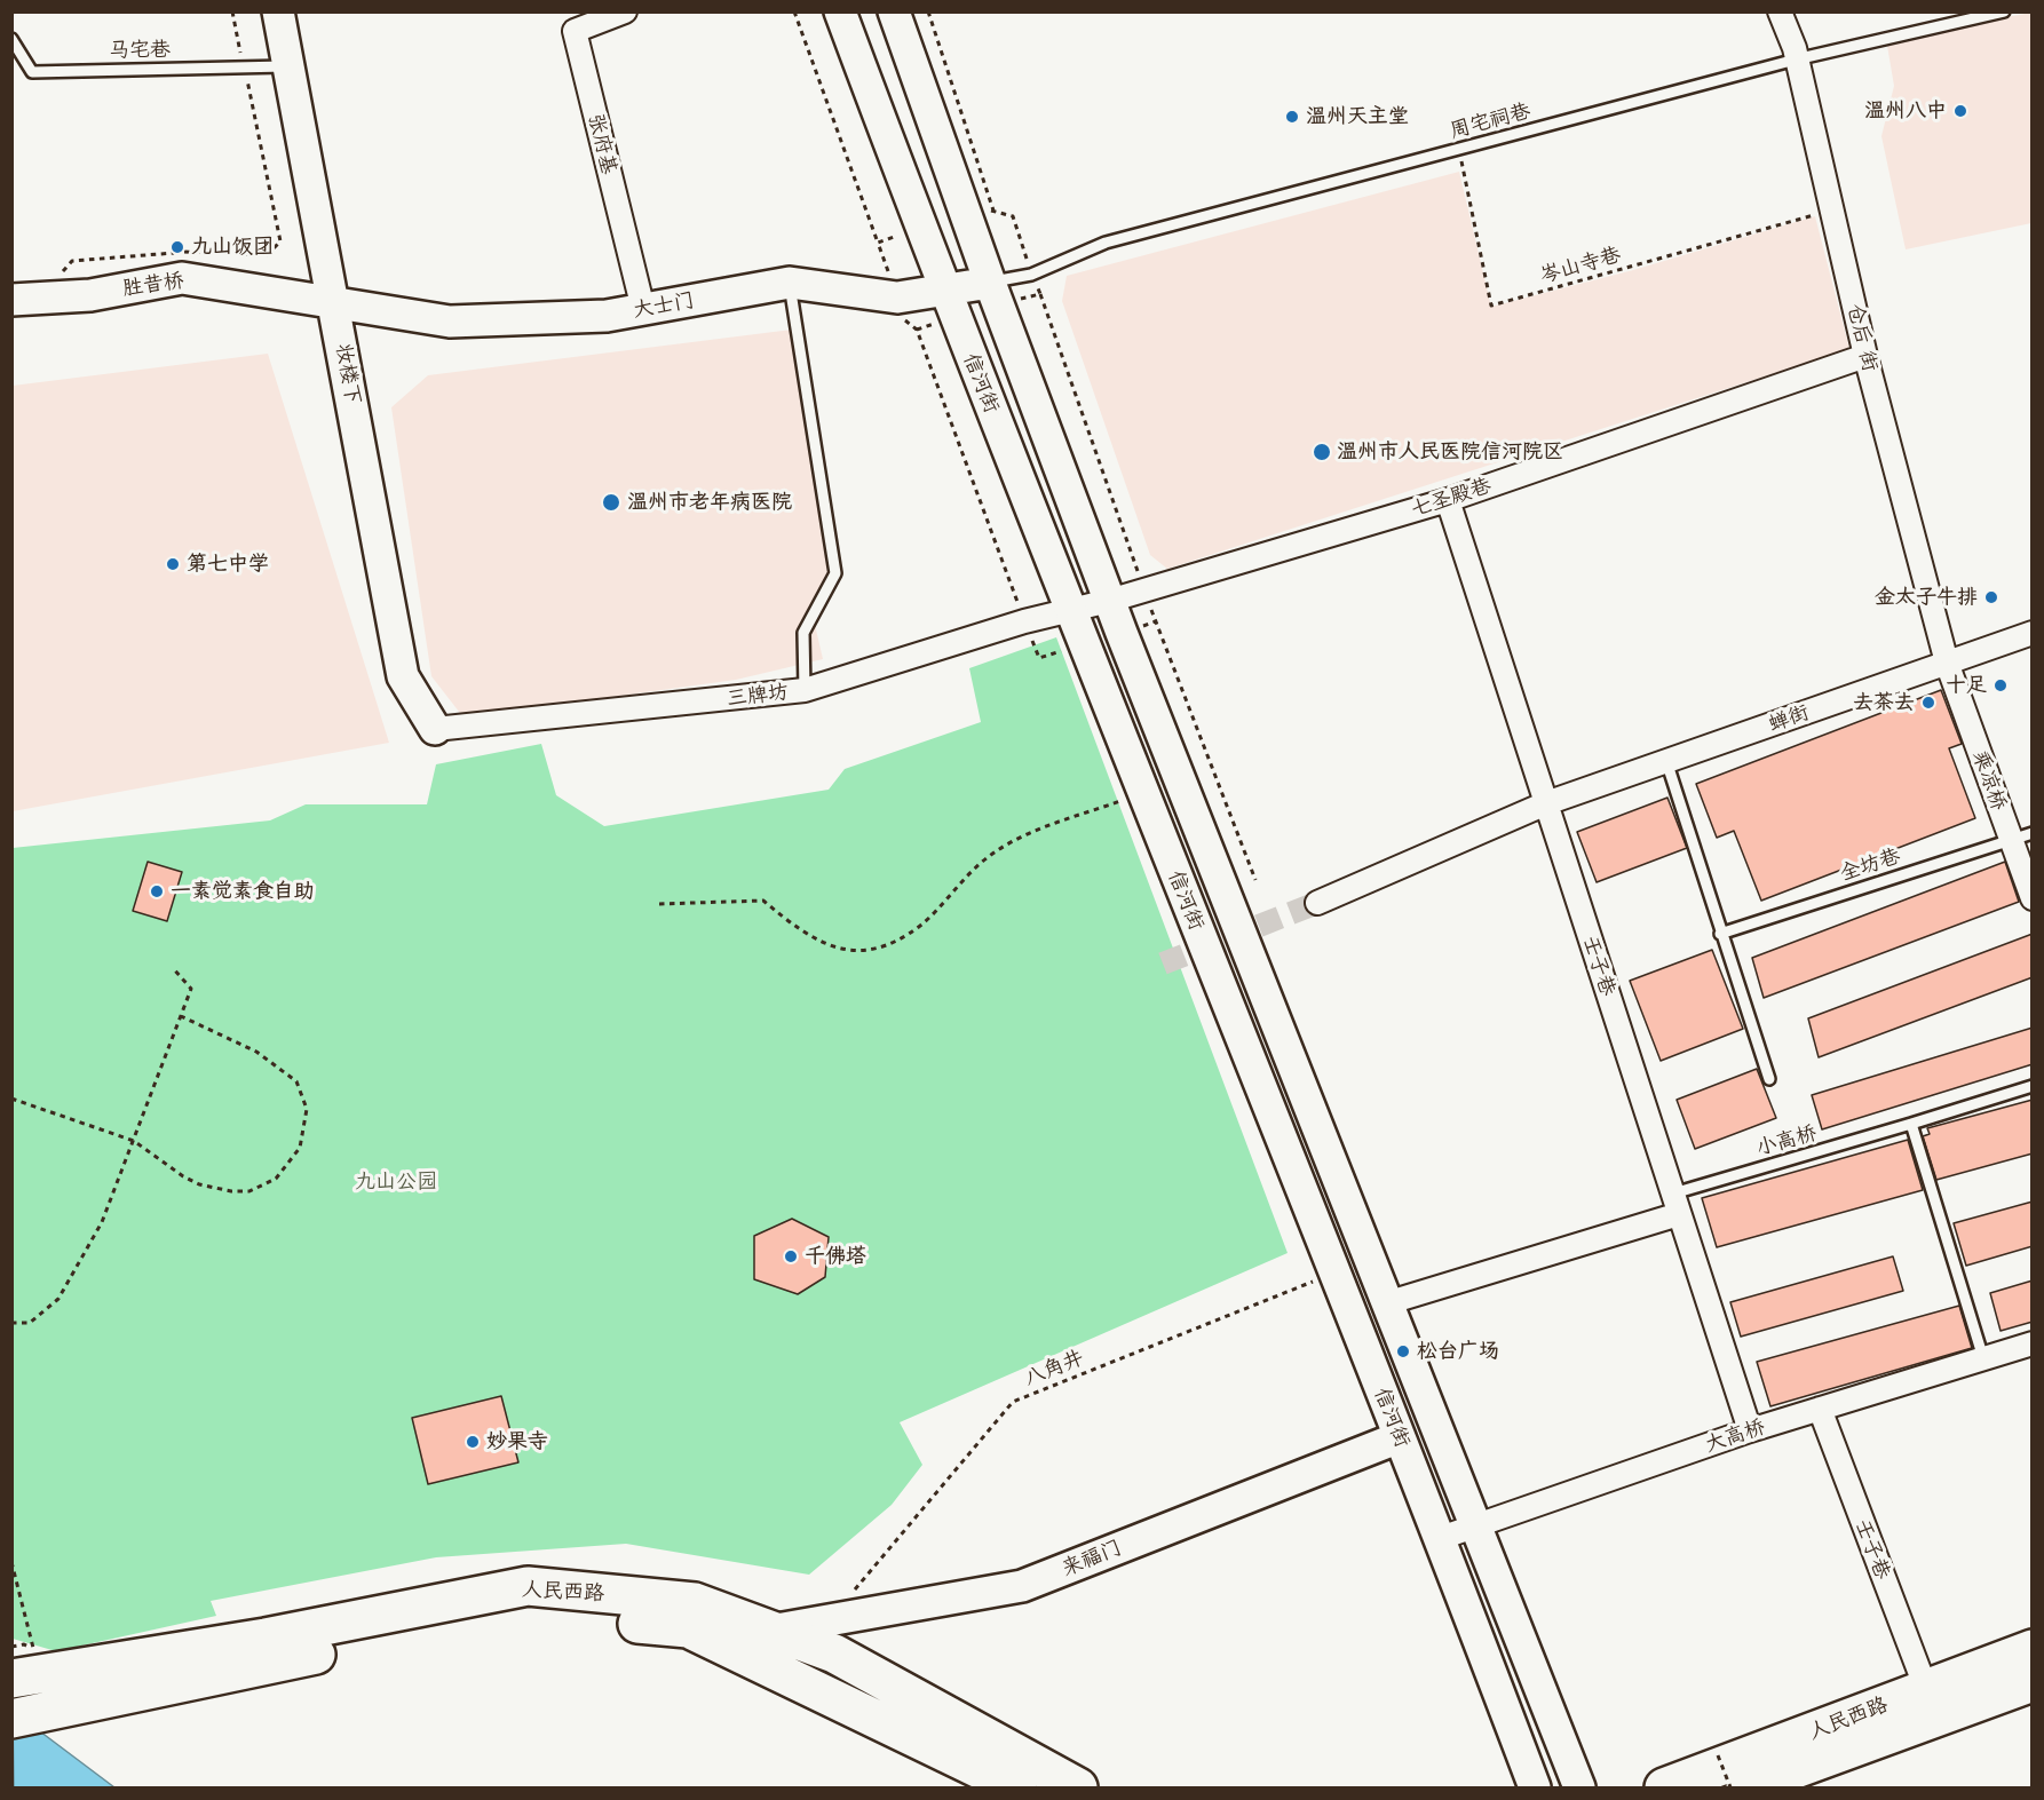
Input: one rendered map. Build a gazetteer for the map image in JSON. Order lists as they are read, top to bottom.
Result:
{
  "streets": {
    "highway": ["人民西路"],
    "main road": [
      "胜昔桥",
      "大士门",
      "妆楼下",
      "信河街",
      "来福门"
    ],
    "street": [
      "张府基",
      "仓后 街",
      "七圣殿巷",
      "三牌坊",
      "蝉街",
      "乘凉桥",
      "壬子巷",
      "大高桥"
    ],
    "lane": [
      "马宅巷",
      "周宅祠巷",
      "全坊巷",
      "小高桥"
    ],
    "path": ["岑山寺巷", "八角井"]
  },
  "crossings": [
    ["马宅巷", "妆楼下"],
    ["周宅祠巷", "岑山寺巷"],
    ["周宅祠巷", "大士门"],
    ["周宅祠巷", "仓后 街"],
    ["周宅祠巷", "信河街"],
    ["张府基", "大士门"],
    ["岑山寺巷", "仓后 街"],
    ["胜昔桥", "大士门"],
    ["胜昔桥", "妆楼下"],
    ["大士门", "妆楼下"],
    ["大士门", "信河街"],
    ["仓后 街", "七圣殿巷"],
    ["仓后 街", "蝉街"],
    ["仓后 街", "乘凉桥"],
    ["妆楼下", "三牌坊"],
    ["信河街", "七圣殿巷"],
    ["信河街", "三牌坊"],
    ["信河街", "八角井"],
    ["信河街", "大高桥"],
    ["信河街", "来福门"],
    ["七圣殿巷", "三牌坊"],
    ["七圣殿巷", "壬子巷"],
    ["蝉街", "乘凉桥"],
    ["蝉街", "壬子巷"],
    ["乘凉桥", "全坊巷"],
    ["壬子巷", "小高桥"],
    ["壬子巷", "大高桥"],
    ["壬子巷", "人民西路"],
    ["八角井", "来福门"],
    ["来福门", "人民西路"]
  ],
  "parks": ["九山公园"],
  "places": [
    "温州八中",
    "温州天主堂",
    "九山饭团",
    "温州市人民医院信河院区",
    "温州市老年病医院",
    "第七中学",
    "金太子牛排",
    "十足",
    "去茶去",
    "一素觉素食自助",
    "千佛塔",
    "松台广场",
    "妙果寺"
  ]
}
